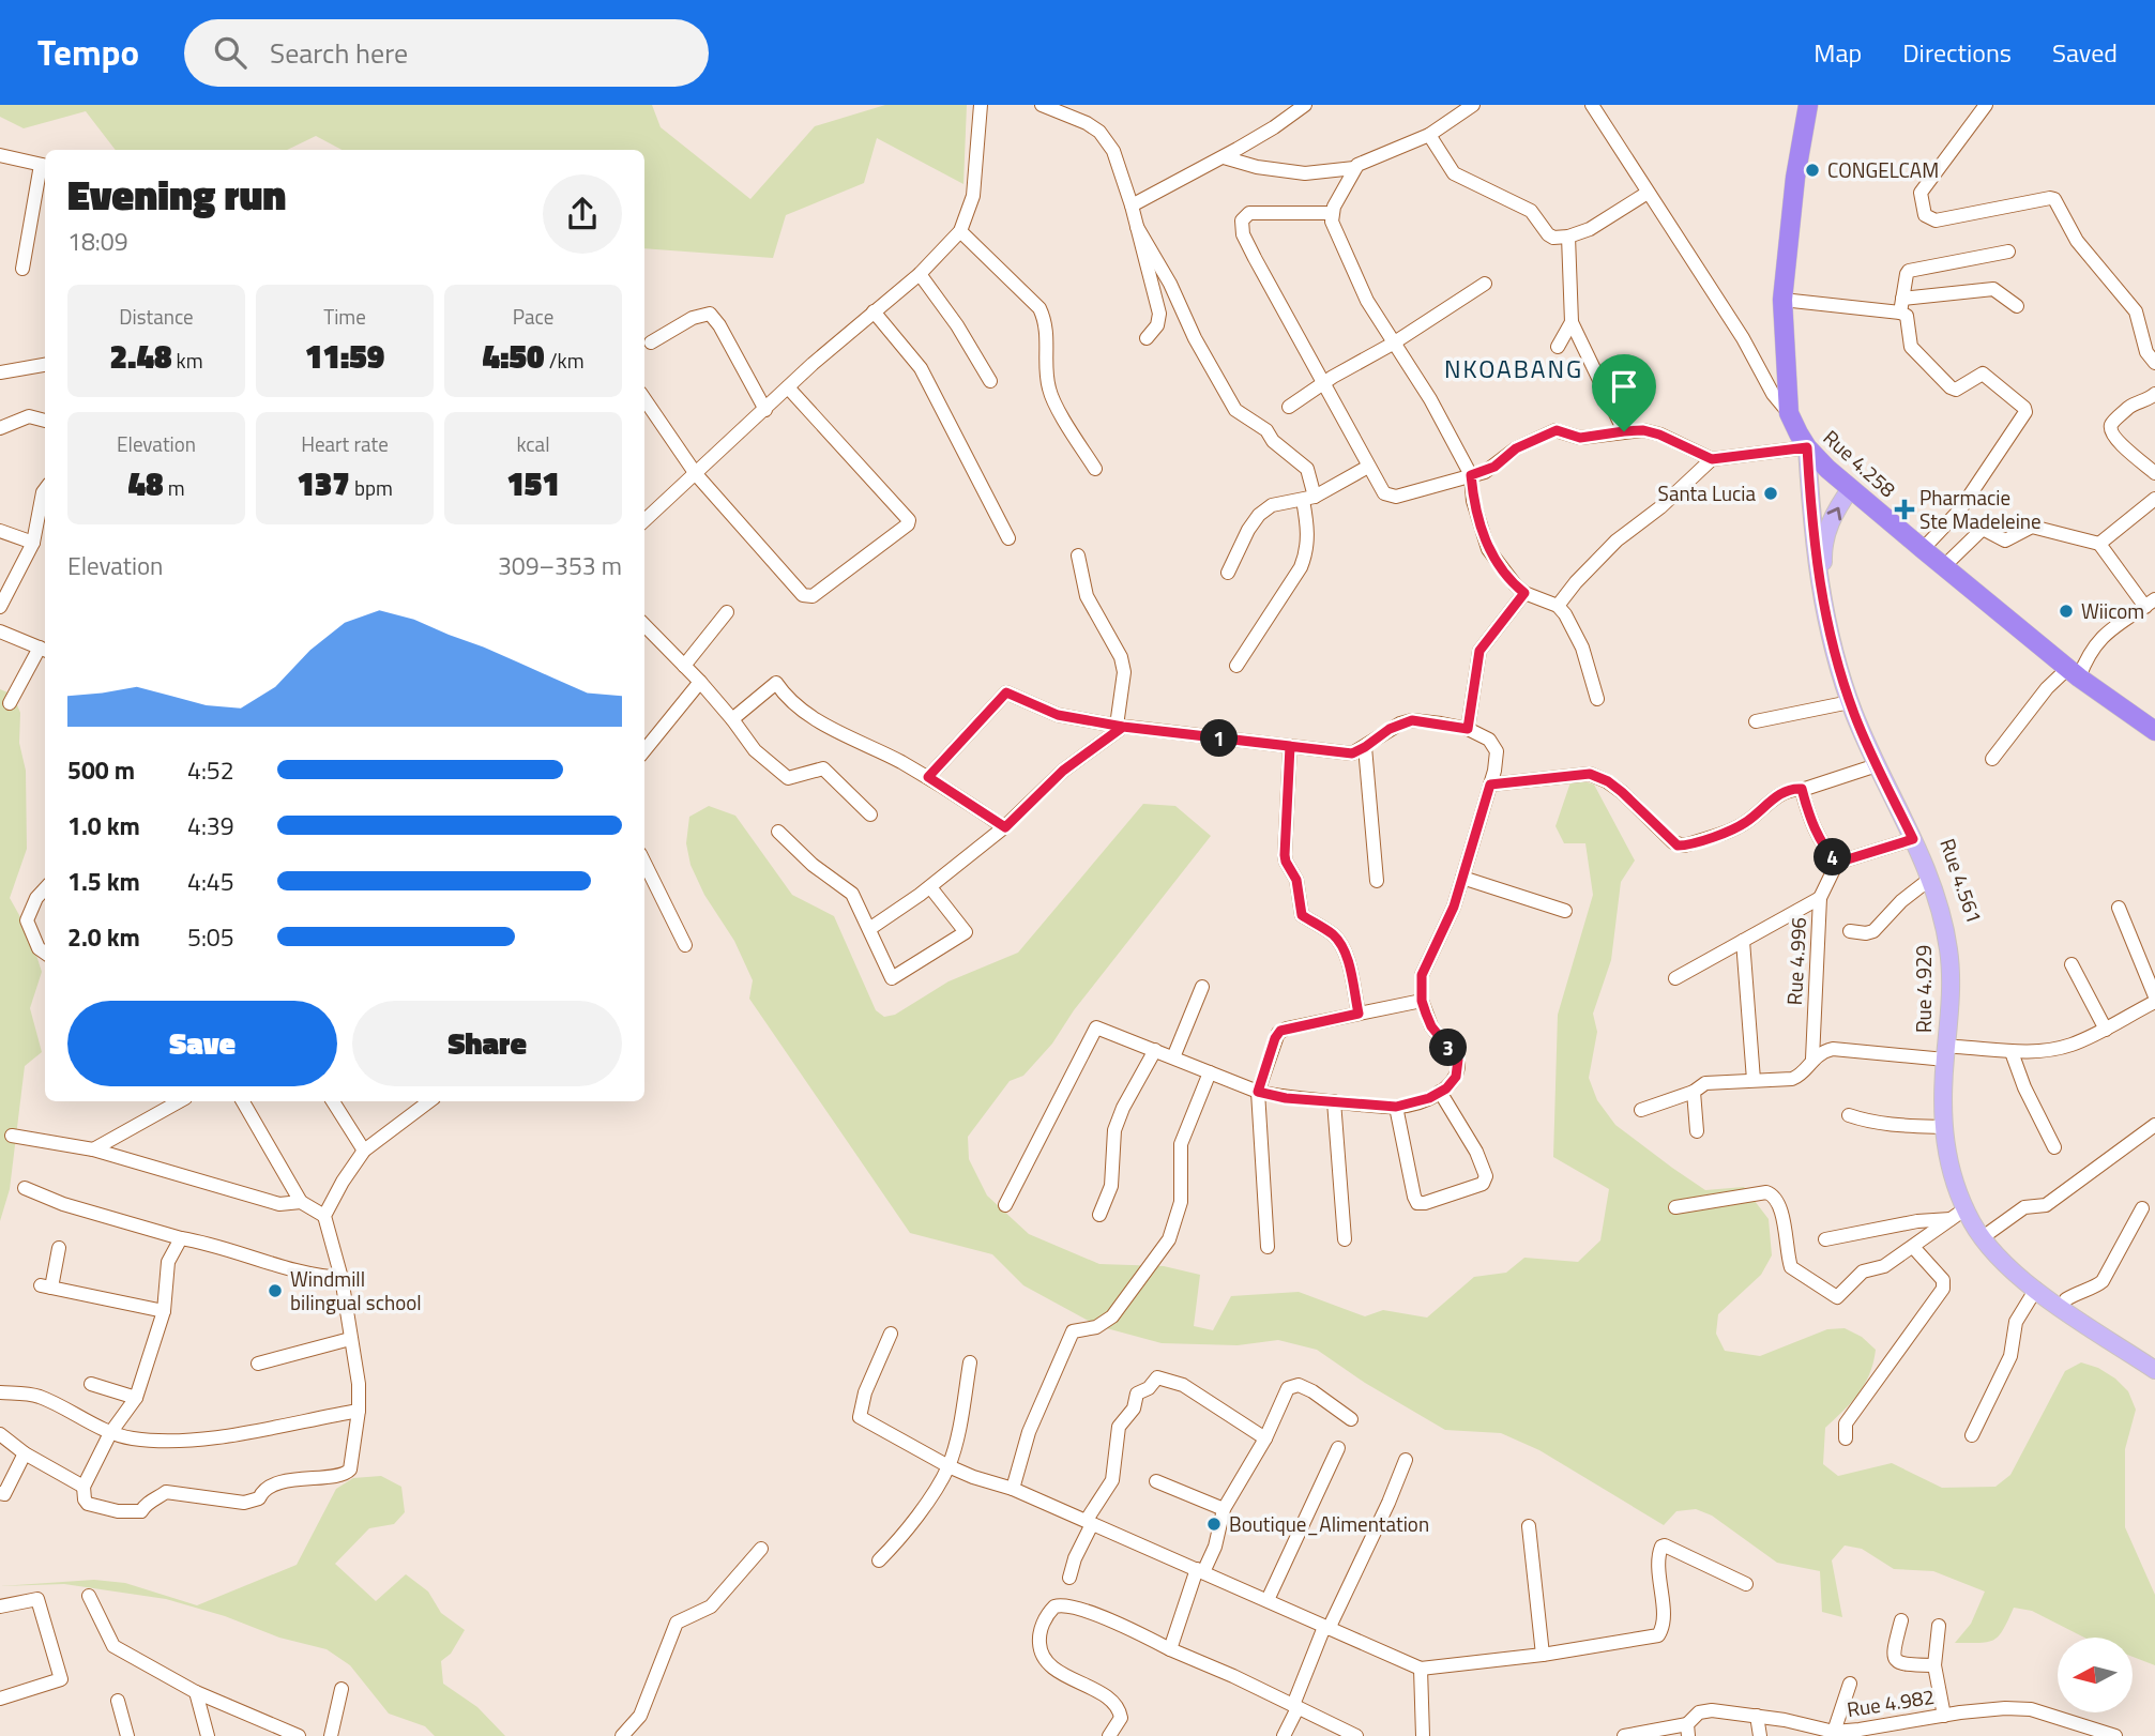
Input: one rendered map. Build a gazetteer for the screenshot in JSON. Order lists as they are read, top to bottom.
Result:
{
  "streets": {
    "highway": ["Rue 4.258"],
    "main road": ["Rue 4.561", "Rue 4.929"],
    "street": ["Rue 4.996", "Rue 4.982"]
  },
  "crossings": [
    ["Rue 4.258", "Rue 4.561"],
    ["Rue 4.258", "Rue 4.929"],
    ["Rue 4.561", "Rue 4.929"]
  ],
  "one_way": ["Rue 4.561"],
  "districts": ["NKOABANG"],
  "places": {
    "other": [
      "CONGELCAM",
      "Santa Lucia",
      "Wiicom",
      "Windmill bilingual school",
      "Boutique_Alimentation"
    ],
    "health": ["Pharmacie Ste Madeleine"]
  },
  "north": "left",
  "page": {
    "header": "Tempo",
    "search": "Search here",
    "nav": ["Map", "Directions", "Saved"],
    "heading": ["Evening run", "18:09"],
    "stats": [
      ["Distance", "2.48 km"],
      ["Time", "11:59"],
      ["Pace", "4:50 /km"],
      ["Elevation", "48 m"],
      ["Heart rate", "137 bpm"],
      ["kcal", "151"]
    ],
    "chart": ["Elevation", "309–353 m"],
    "pins": ["1", "4", "3"],
    "list": [
      {
        "name": "500 m",
        "note": "4:52"
      },
      {
        "name": "1.0 km",
        "note": "4:39"
      },
      {
        "name": "1.5 km",
        "note": "4:45"
      },
      {
        "name": "2.0 km",
        "note": "5:05"
      }
    ],
    "buttons": ["Save", "Share"]
  }
}
